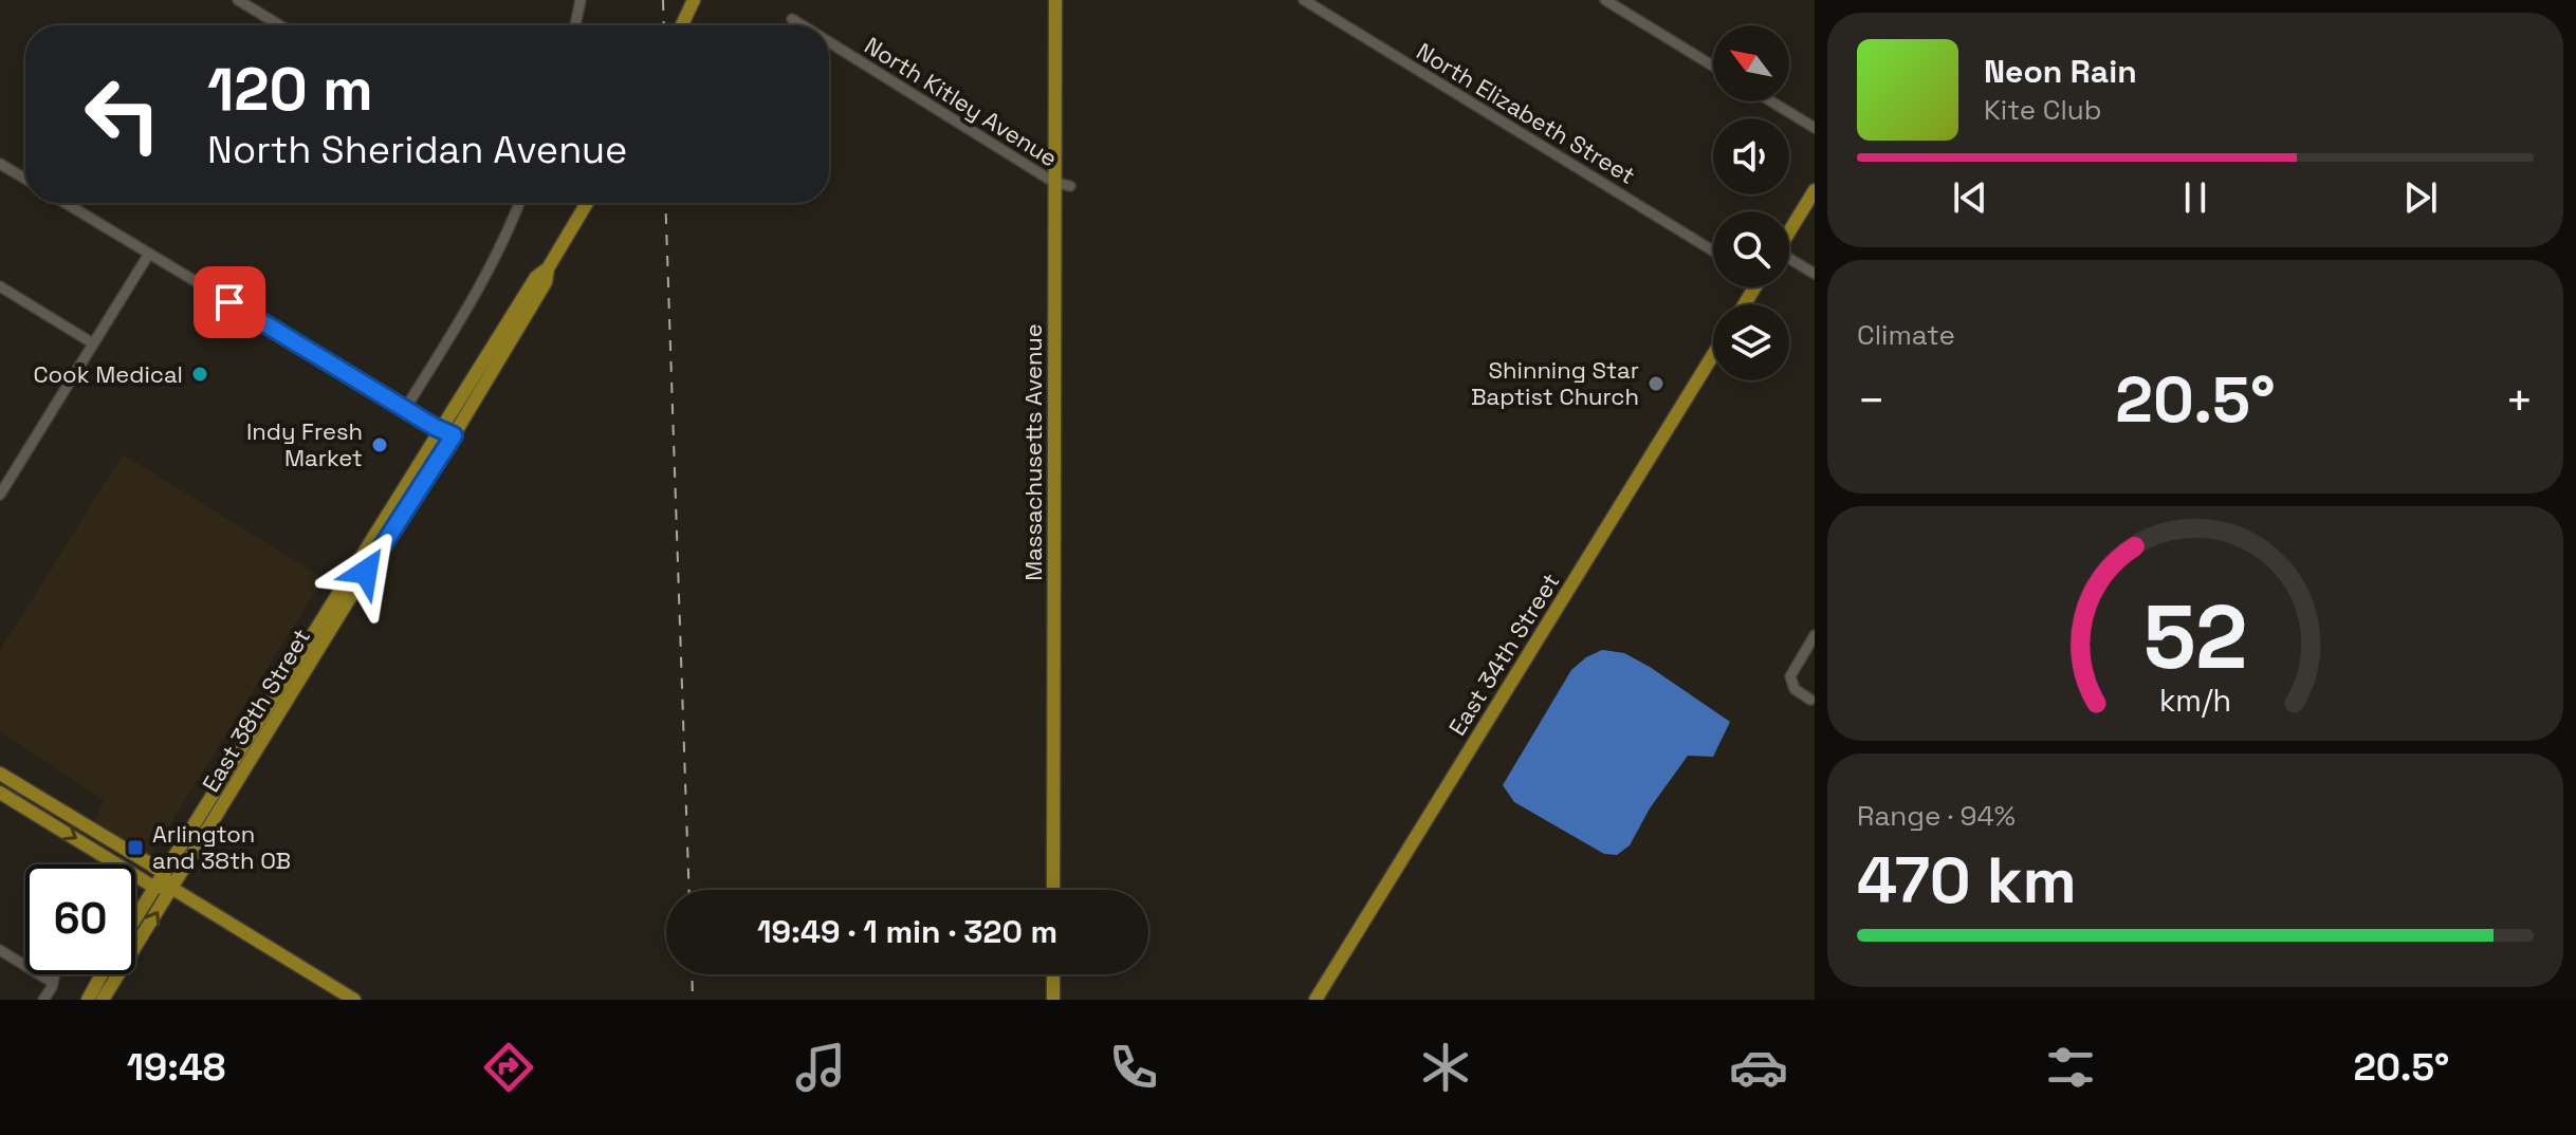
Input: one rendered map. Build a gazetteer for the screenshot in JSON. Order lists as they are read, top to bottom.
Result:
{
  "streets": {
    "main road": ["Massachusetts Avenue", "East 34th Street", "East 38th Street"],
    "street": ["North Kitley Avenue", "North Elizabeth Street"]
  },
  "crossings": [
    ["North Kitley Avenue", "Massachusetts Avenue"]
  ],
  "places": {
    "other": ["Cook Medical", "Shinning Star Baptist Church", "Indy Fresh Market"],
    "transit": ["Arlington and 38th OB"]
  },
  "north": "top left",
  "page": {
    "turn": ["120 m", "North Sheridan Avenue"],
    "song": ["Neon Rain", "Kite Club"],
    "tile": [
      "Climate",
      ["Range · 94%", "470 km"]
    ],
    "heat": ["−", "20.5°", "+"],
    "limit": "60",
    "trip": "19:49 · 1 min · 320 m",
    "tabs": ["19:48", "20.5°"],
    "gauge": ["52", "km/h"]
  }
}
